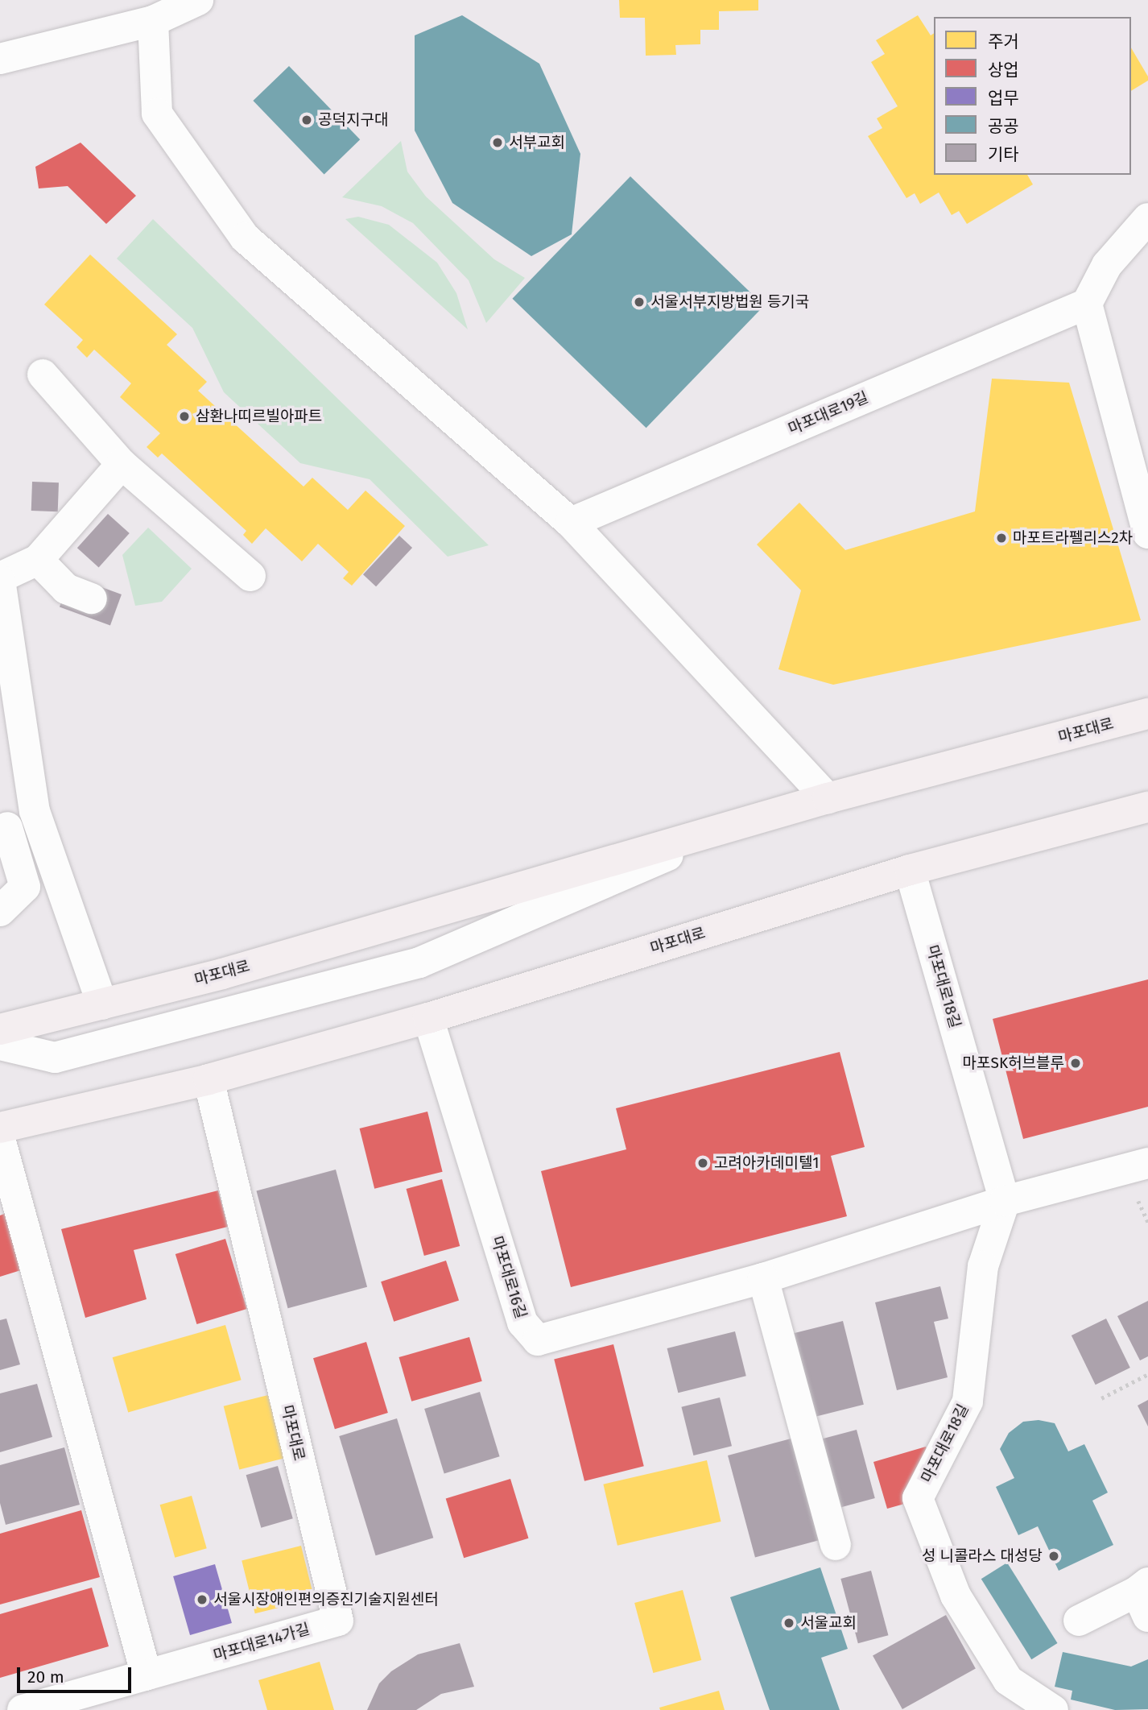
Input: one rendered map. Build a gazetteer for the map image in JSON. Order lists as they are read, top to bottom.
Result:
{
  "streets": {
    "main road": ["마포대로"],
    "street": [
      "마포대로19길",
      "마포대로18길",
      "마포대로16길",
      "마포대로14가길"
    ]
  },
  "crossings": [
    ["마포대로", "마포대로18길"],
    ["마포대로", "마포대로16길"],
    ["마포대로", "마포대로14가길"]
  ],
  "places": [
    "공덕지구대",
    "서부교회",
    "서울서부지방법원 등기국",
    "삼환나띠르빌아파트",
    "마포트라펠리스2차",
    "마포SK허브블루",
    "고려아카데미텔1",
    "성 니콜라스 대성당",
    "서울시장애인편의증진기술지원센터",
    "서울교회"
  ],
  "legend": [
    "주거",
    "상업",
    "업무",
    "공공",
    "기타"
  ],
  "scale_bar": "20 m"
}
